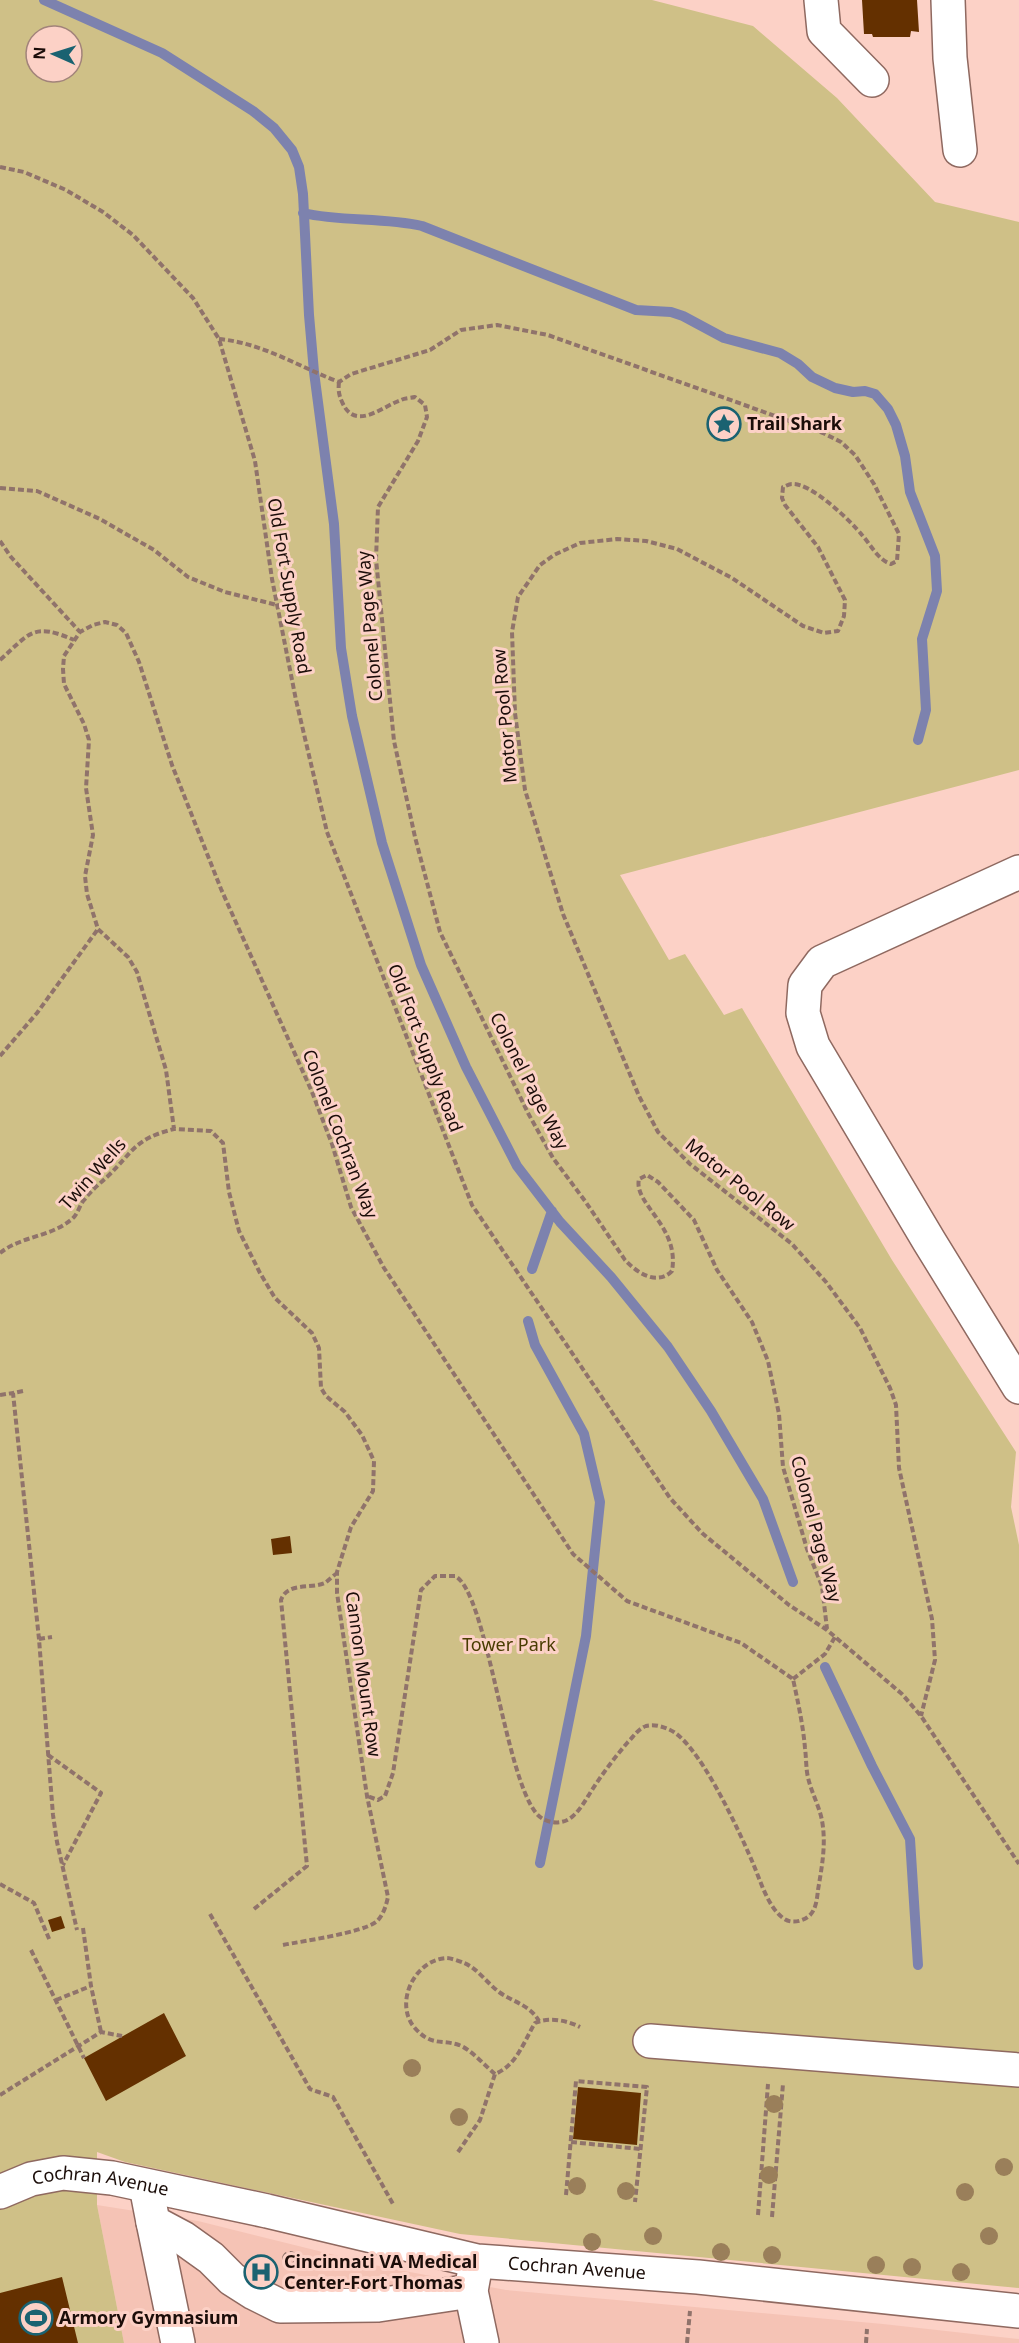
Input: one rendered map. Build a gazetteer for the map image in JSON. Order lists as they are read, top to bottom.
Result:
{
  "streets": {
    "street": ["Cochran Avenue"],
    "path": [
      "Old Fort Supply Road",
      "Colonel Page Way",
      "Motor Pool Row",
      "Colonel Cochran Way",
      "Twin Wells",
      "Cannon Mount Row"
    ]
  },
  "crossings": [
    ["Old Fort Supply Road", "Colonel Page Way"],
    ["Old Fort Supply Road", "Motor Pool Row"],
    ["Colonel Page Way", "Motor Pool Row"],
    ["Twin Wells", "Cannon Mount Row"]
  ],
  "parks": ["Tower Park"],
  "places": {
    "place": ["Trail Shark"],
    "hospital": ["Cincinnati VA Medical Center-Fort Thomas"],
    "sports": ["Armory Gymnasium"]
  },
  "north": "left"
}
